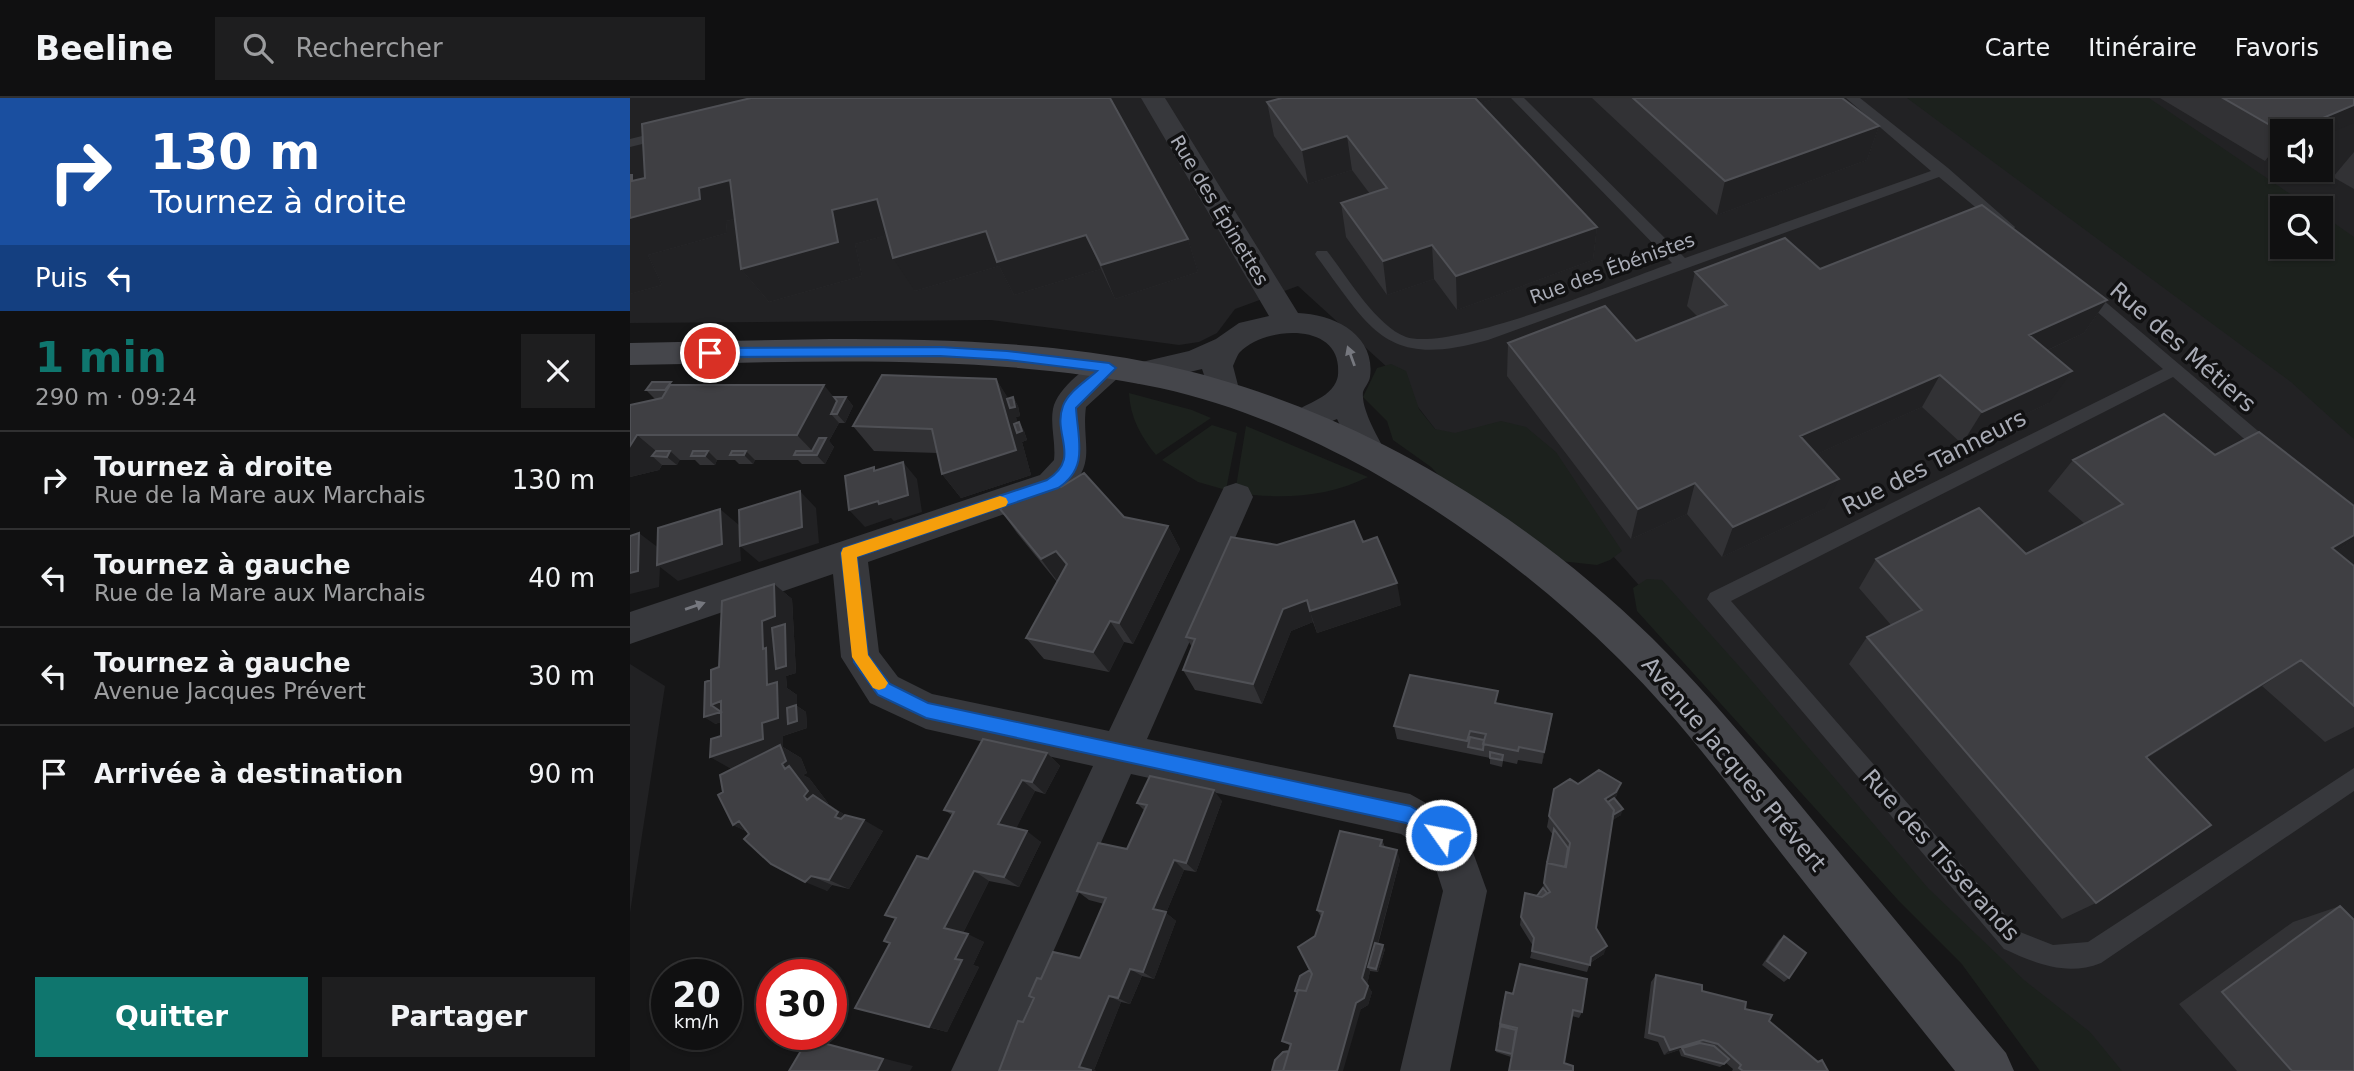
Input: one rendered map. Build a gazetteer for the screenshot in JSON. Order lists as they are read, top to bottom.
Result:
{
  "streets": {
    "main road": ["Avenue Jacques Prévert"],
    "street": ["Rue des Épinettes"],
    "lane": [
      "Rue des Ébénistes",
      "Rue des Métiers",
      "Rue des Tanneurs",
      "Rue des Tisserands"
    ]
  },
  "crossings": [
    ["Rue des Épinettes", "Avenue Jacques Prévert"],
    ["Rue des Métiers", "Rue des Tanneurs"],
    ["Rue des Tanneurs", "Rue des Tisserands"]
  ],
  "page": {
    "header": "Beeline",
    "search": "Rechercher",
    "nav": ["Carte", "Itinéraire", "Favoris"],
    "turn": ["130 m", "Tournez à droite"],
    "then": "Puis",
    "heading": ["1 min", "290 m · 09:24"],
    "list": [
      {
        "name": "Tournez à droite",
        "note": "Rue de la Mare aux Marchais",
        "value": "130 m"
      },
      {
        "name": "Tournez à gauche",
        "note": "Rue de la Mare aux Marchais",
        "value": "40 m"
      },
      {
        "name": "Tournez à gauche",
        "note": "Avenue Jacques Prévert",
        "value": "30 m"
      },
      {
        "name": "Arrivée à destination",
        "value": "90 m"
      }
    ],
    "speed": "20 km/h",
    "limit": "30",
    "buttons": ["Quitter", "Partager"]
  }
}
